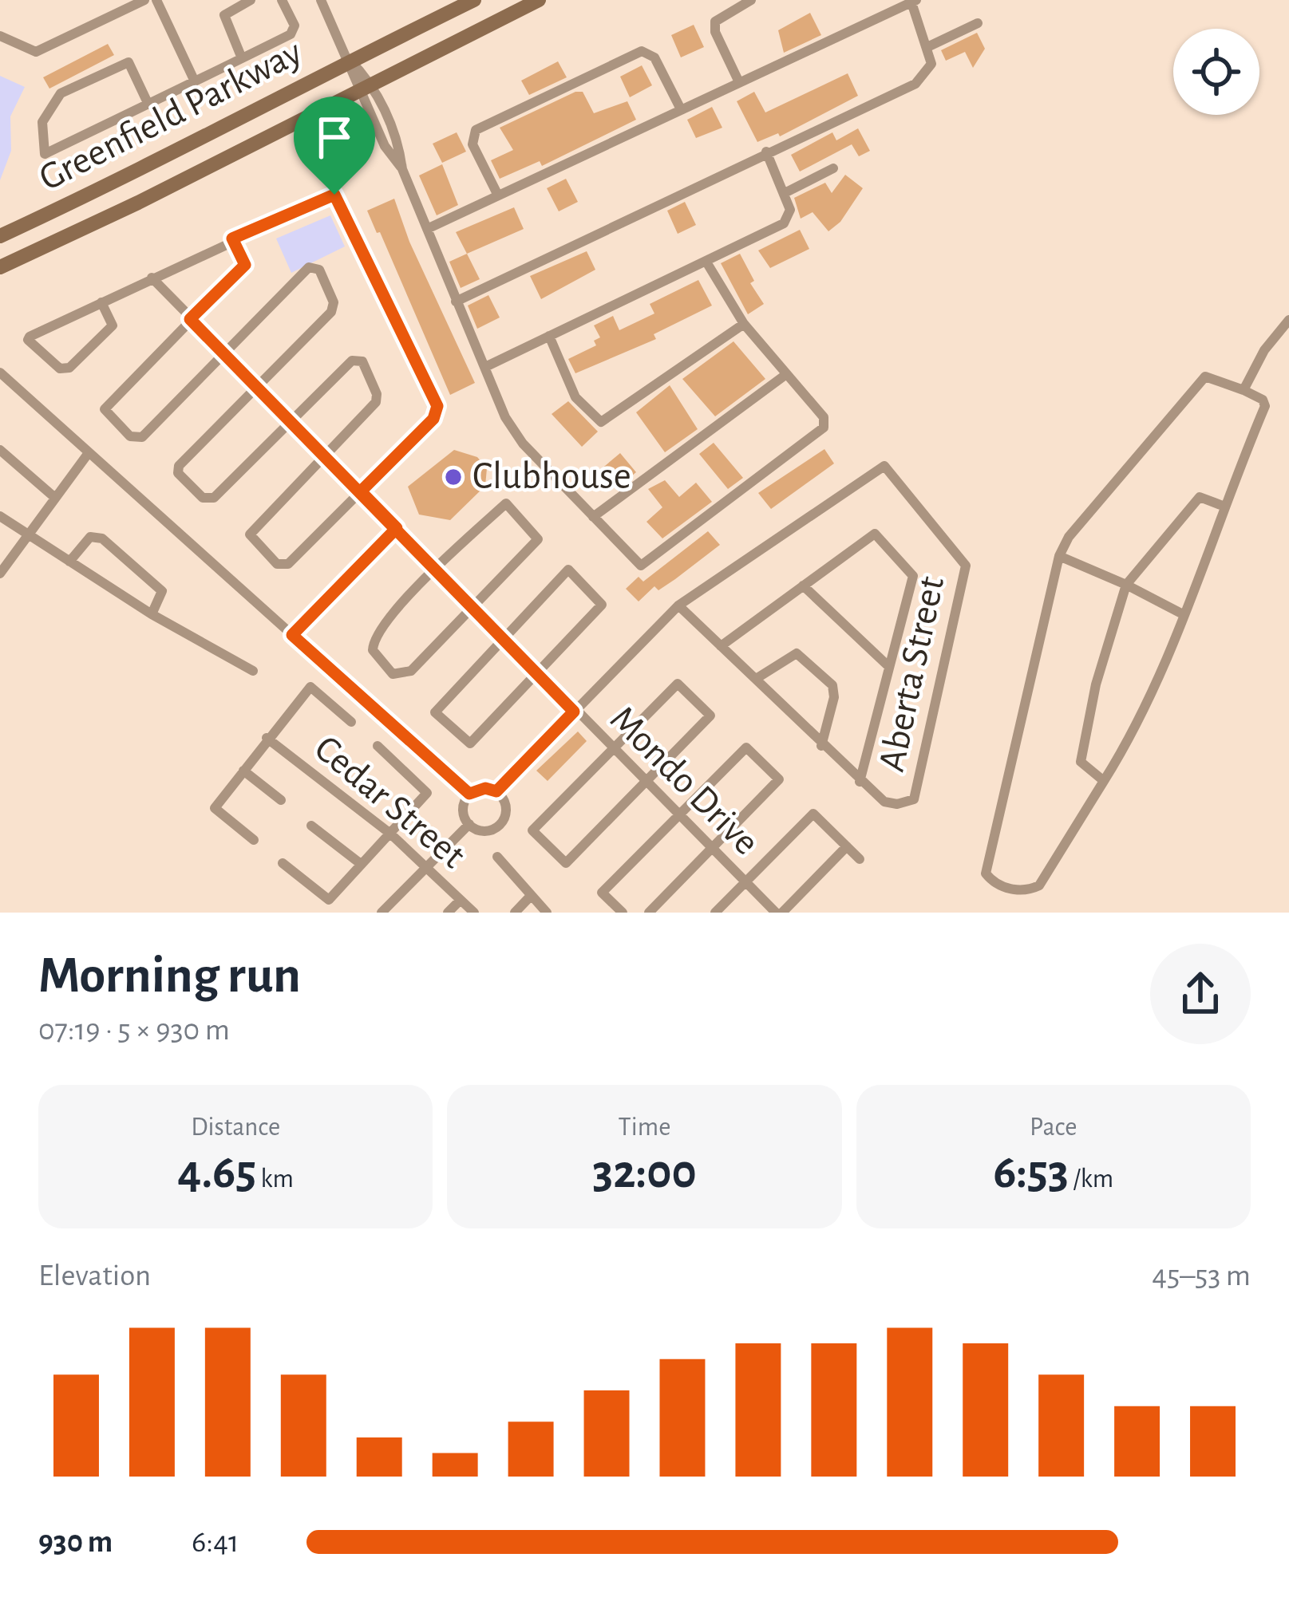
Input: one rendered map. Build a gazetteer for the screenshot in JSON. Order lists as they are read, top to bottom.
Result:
{
  "streets": {
    "main road": ["Greenfield Parkway"],
    "street": ["Aberta Street", "Mondo Drive", "Cedar Street"]
  },
  "crossings": [
    ["Aberta Street", "Mondo Drive"]
  ],
  "places": ["Clubhouse"],
  "page": {
    "heading": ["Morning run", "07:19 · 5 × 930 m"],
    "stats": [
      ["Distance", "4.65 km"],
      ["Time", "32:00"],
      ["Pace", "6:53 /km"]
    ],
    "chart": ["Elevation", "45–53 m"],
    "list": [
      {
        "name": "930 m",
        "note": "6:41"
      }
    ]
  }
}
